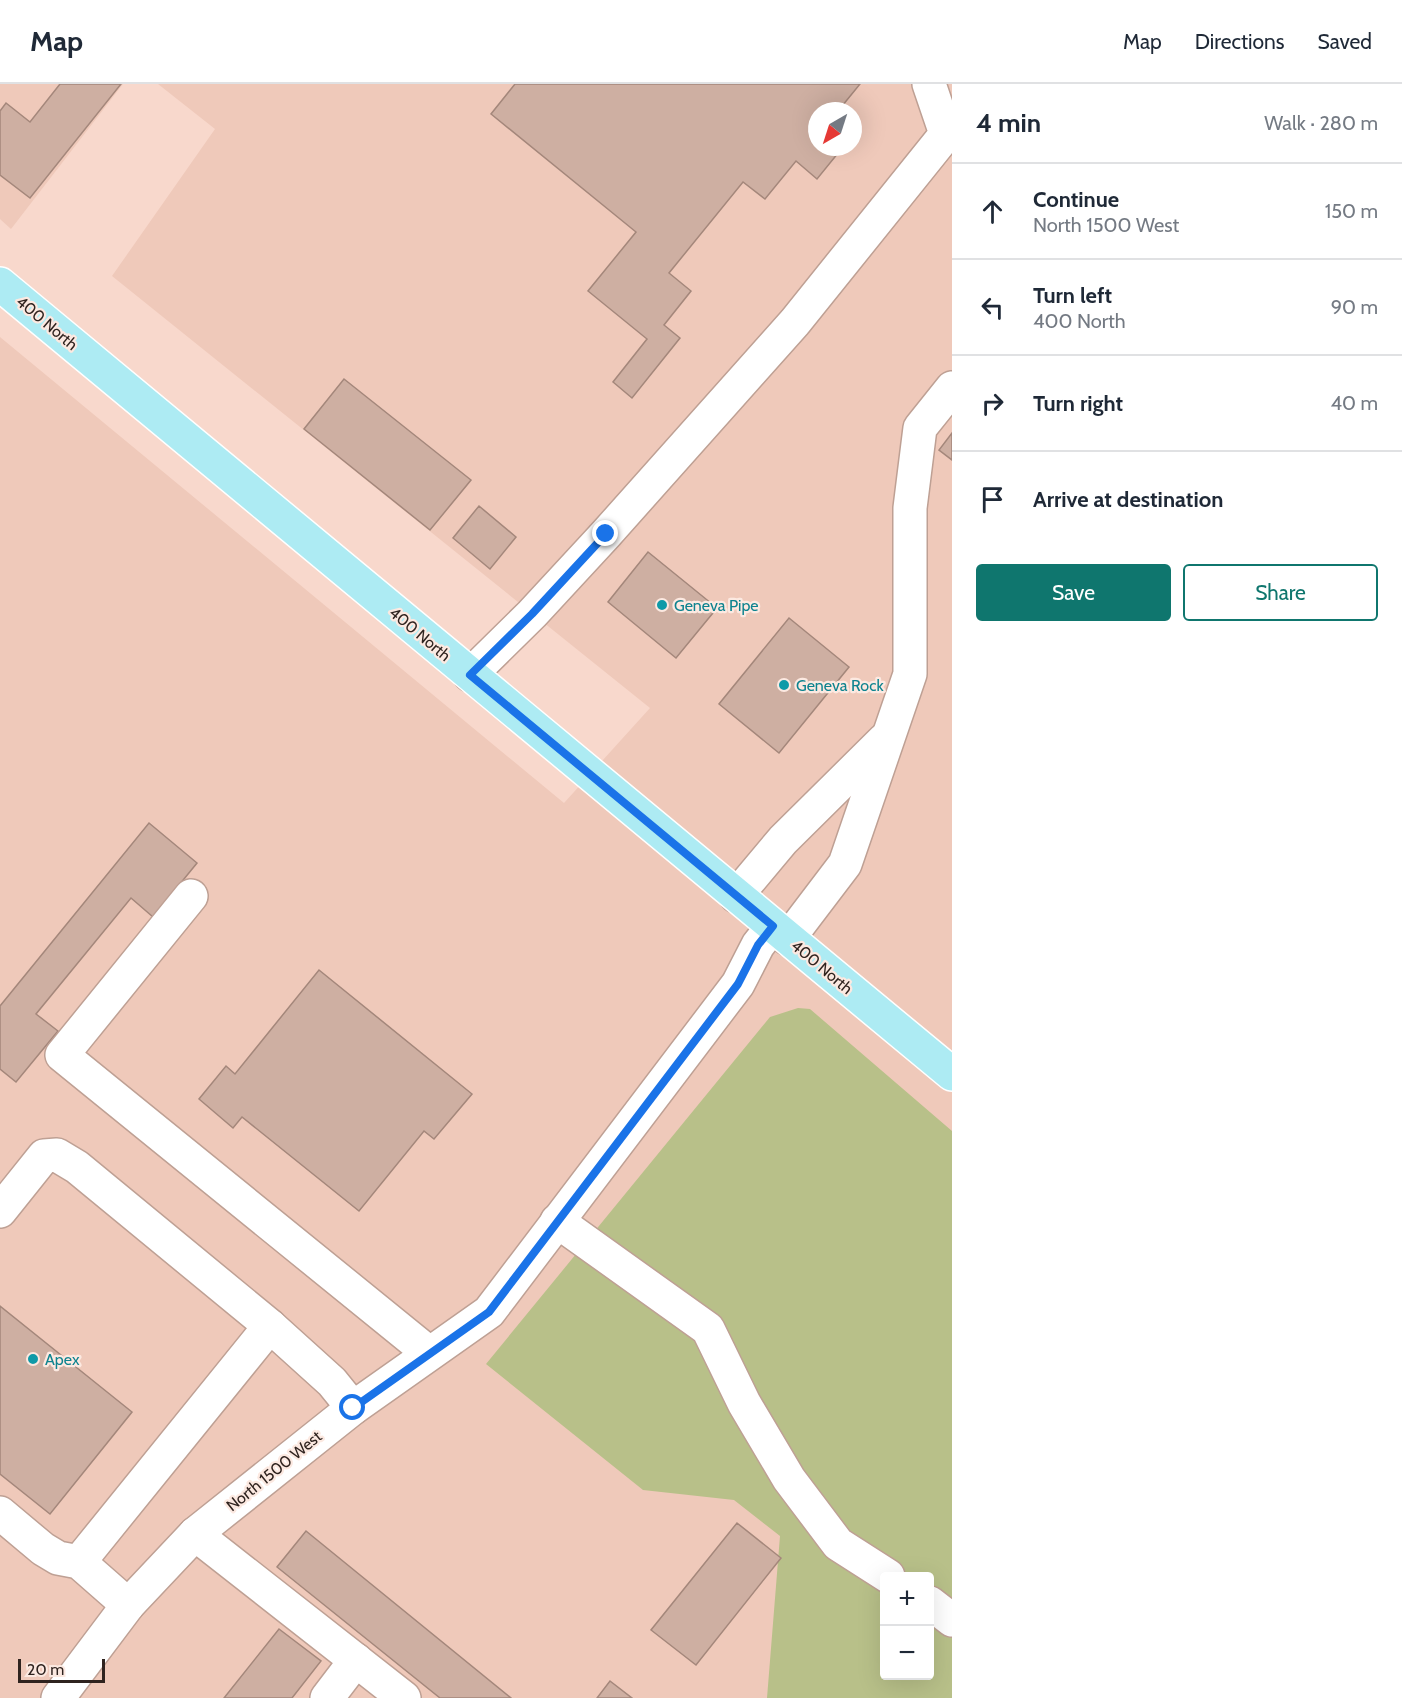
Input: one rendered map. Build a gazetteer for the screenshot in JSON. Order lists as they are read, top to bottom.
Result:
{
  "streets": {
    "main road": ["400 North"],
    "street": ["North 1500 West"]
  },
  "crossings": [
    ["400 North", "North 1500 West"]
  ],
  "places": ["Geneva Pipe", "Geneva Rock", "Apex"],
  "scale_bar": "20 m",
  "north": "bottom left",
  "page": {
    "header": "Map",
    "nav": ["Map", "Directions", "Saved"],
    "heading": ["4 min", "Walk · 280 m"],
    "list": [
      ["Continue", "North 1500 West", "150 m"],
      ["Turn left", "400 North", "90 m"],
      ["Turn right", "40 m"],
      "Arrive at destination"
    ],
    "buttons": ["Save", "Share"],
    "map_buttons": ["+", "−"],
    "scale": "20 m"
  }
}
